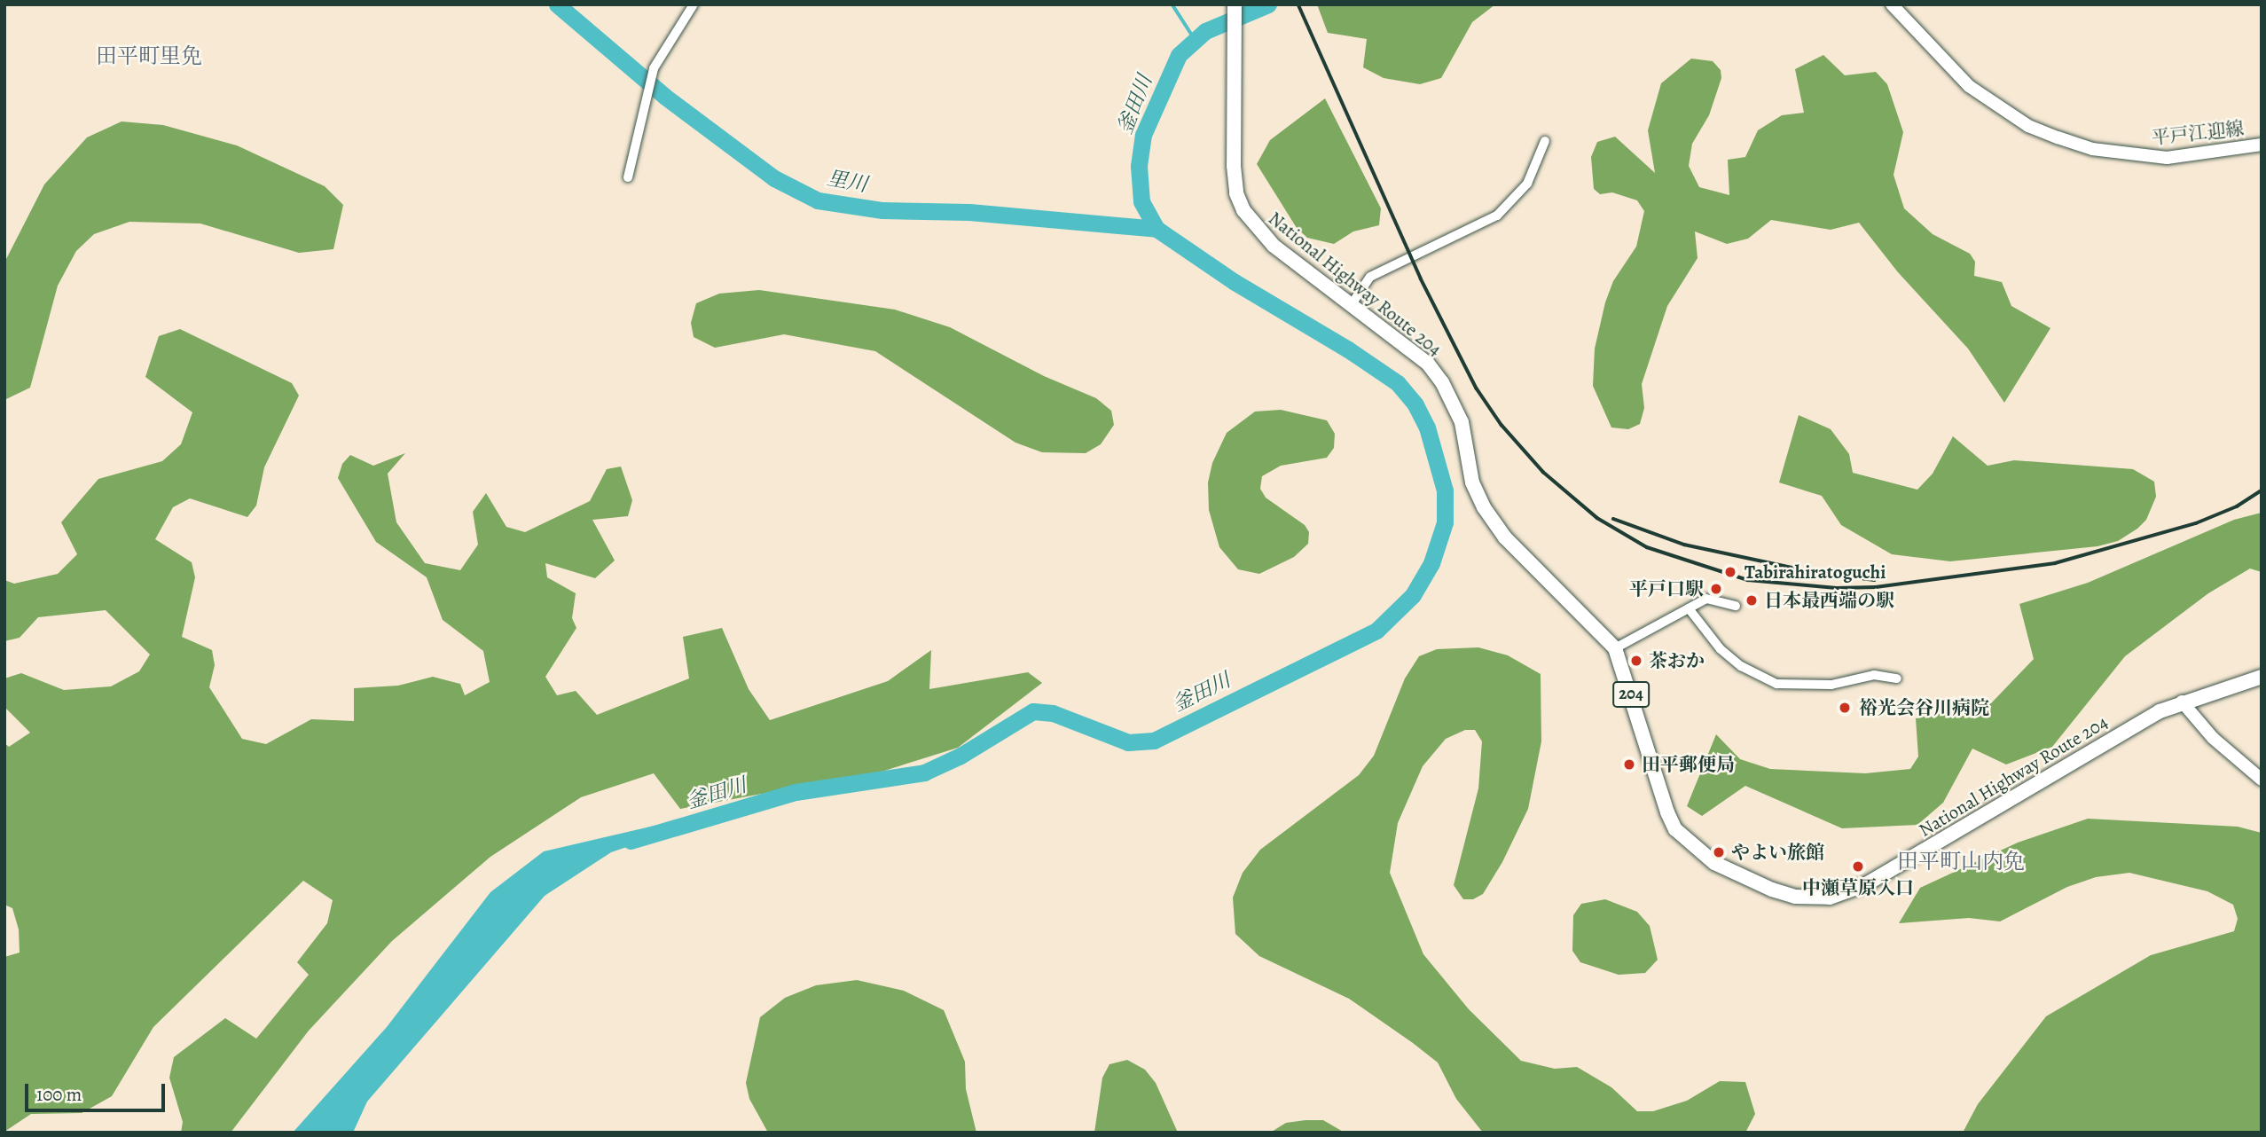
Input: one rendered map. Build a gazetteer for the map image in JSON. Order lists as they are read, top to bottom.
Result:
{
  "streets": {
    "highway": ["National Highway Route 204", "204"],
    "main road": ["平戸江迎線"]
  },
  "districts": ["田平町里免", "田平町山内免"],
  "water": ["釜田川", "里川"],
  "places": [
    "Tabirahiratoguchi",
    "平戸口駅",
    "日本最西端の駅",
    "茶おか",
    "裕光会谷川病院",
    "田平郵便局",
    "やよい旅館",
    "中瀬草原入口"
  ],
  "scale_bar": "100 m"
}
